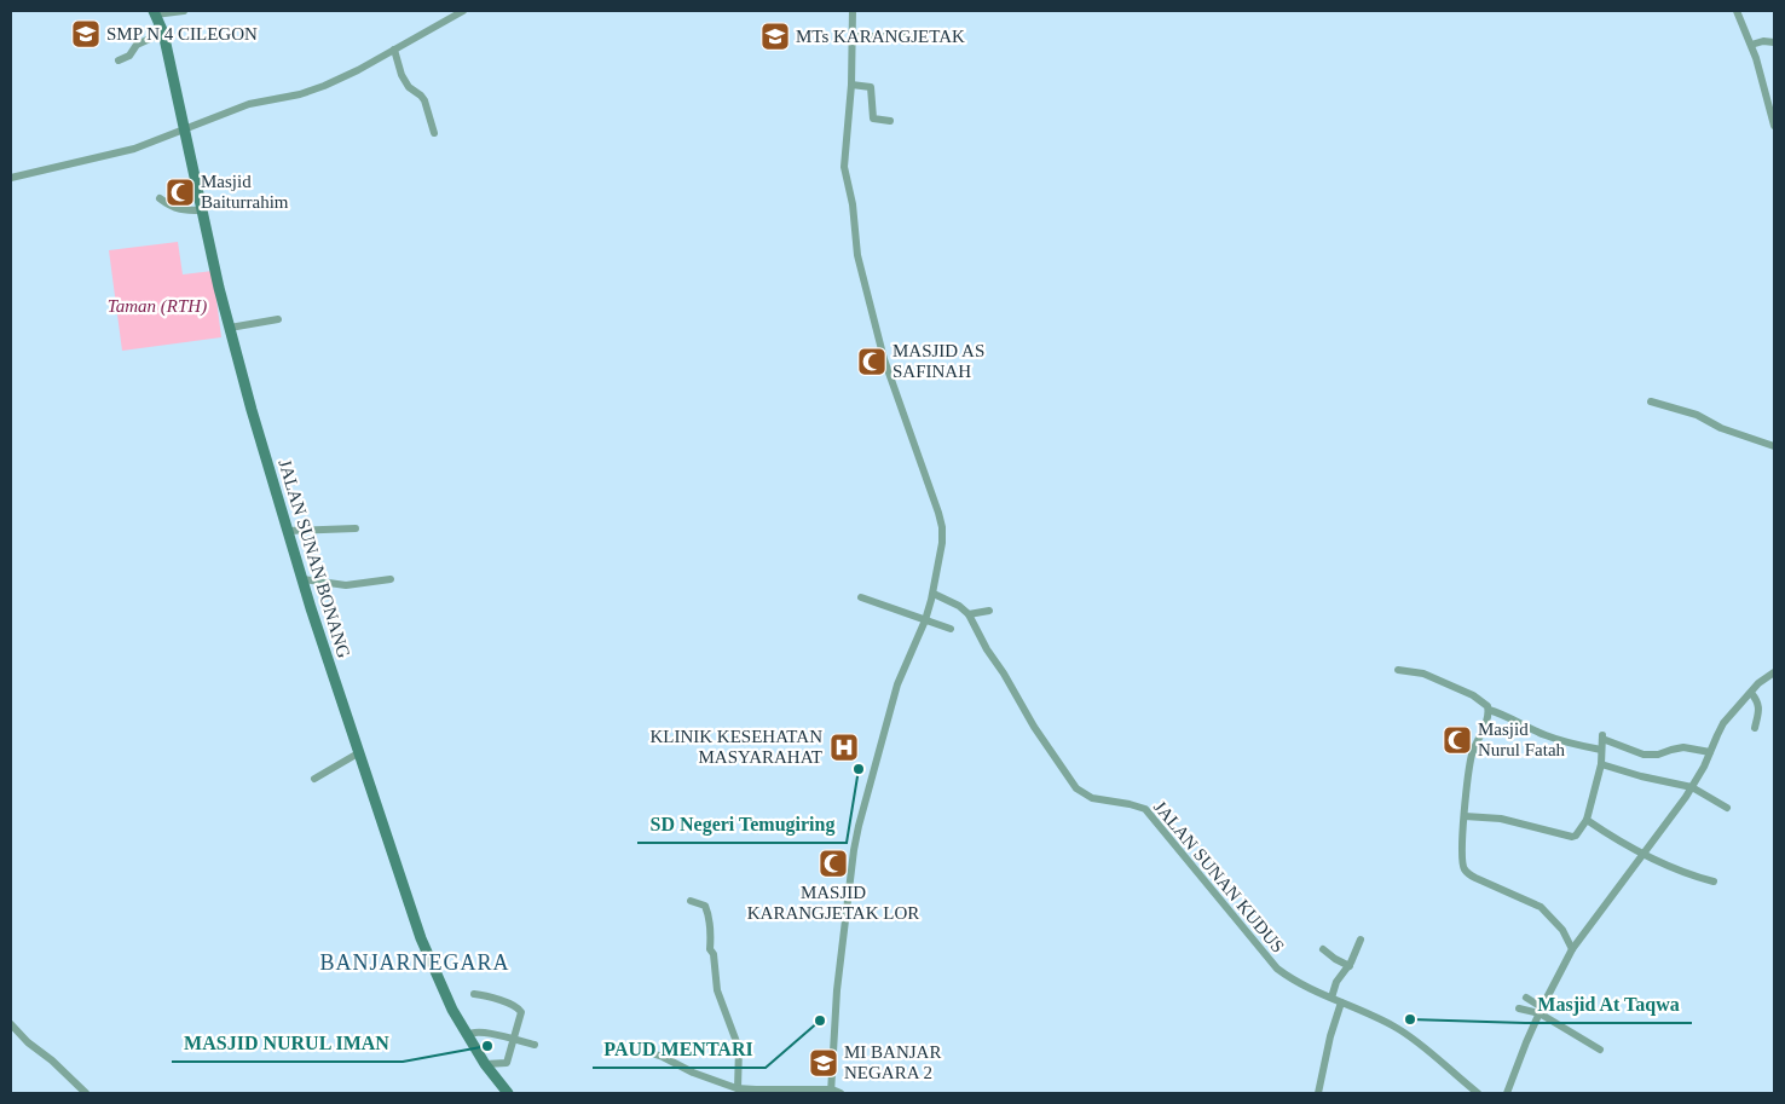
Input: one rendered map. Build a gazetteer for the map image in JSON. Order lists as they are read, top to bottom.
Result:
{
  "streets": {
    "street": ["JALAN SUNAN BONANG", "JALAN SUNAN KUDUS"]
  },
  "districts": ["BANJARNEGARA"],
  "parks": ["Taman (RTH)"],
  "places": {
    "school or university": ["SMP N 4 CILEGON", "MTs KARANGJETAK", "MI BANJAR NEGARA 2"],
    "mosque": [
      "Masjid Baiturrahim",
      "MASJID AS SAFINAH",
      "Masjid Nurul Fatah",
      "MASJID KARANGJETAK LOR"
    ],
    "hospital": ["KLINIK KESEHATAN MASYARAHAT"],
    "other": [
      "SD Negeri Temugiring",
      "Masjid At Taqwa",
      "PAUD MENTARI",
      "MASJID NURUL IMAN"
    ]
  }
}
